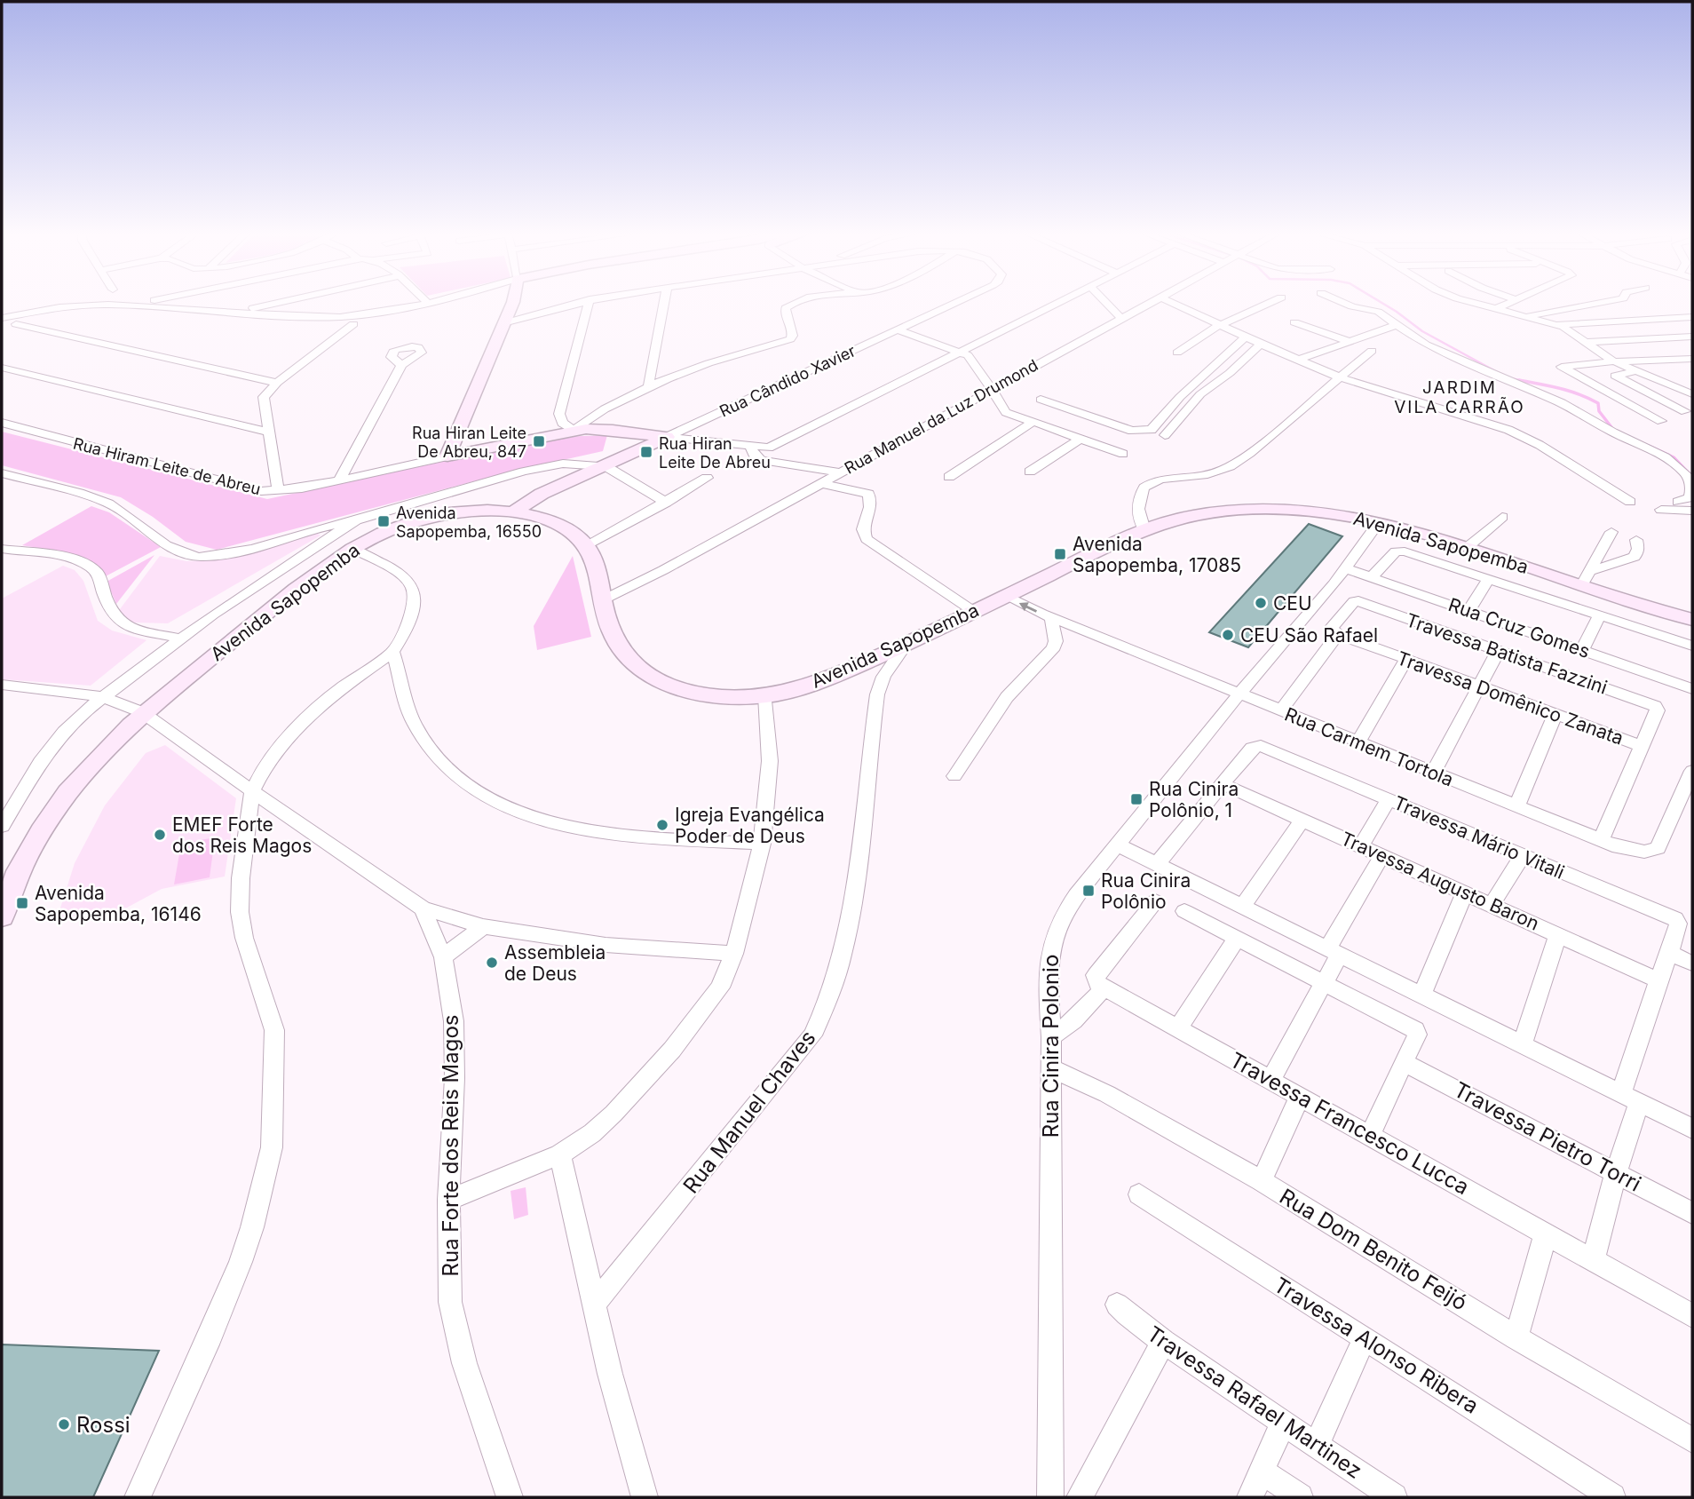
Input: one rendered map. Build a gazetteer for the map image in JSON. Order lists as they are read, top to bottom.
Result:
{
  "streets": {
    "main road": ["Rua Cândido Xavier", "Rua Hiram Leite de Abreu", "Avenida Sapopemba"],
    "street": [
      "Rua Manuel da Luz Drumond",
      "Rua Cruz Gomes",
      "Travessa Batista Fazzini",
      "Travessa Domênico Zanata",
      "Rua Carmem Tortola",
      "Travessa Mário Vitali",
      "Travessa Augusto Baron",
      "Rua Cinira Polonio",
      "Rua Manuel Chaves",
      "Travessa Francesco Lucca",
      "Travessa Pietro Torri",
      "Rua Forte dos Reis Magos",
      "Rua Dom Benito Feijó",
      "Travessa Alonso Ribera",
      "Travessa Rafael Martinez"
    ]
  },
  "crossings": [
    ["Rua Cândido Xavier", "Rua Hiram Leite de Abreu"],
    ["Rua Cândido Xavier", "Avenida Sapopemba"],
    ["Rua Manuel da Luz Drumond", "Avenida Sapopemba"],
    ["Avenida Sapopemba", "Rua Carmem Tortola"],
    ["Avenida Sapopemba", "Rua Cinira Polonio"],
    ["Avenida Sapopemba", "Rua Manuel Chaves"],
    ["Rua Cruz Gomes", "Rua Cinira Polonio"],
    ["Travessa Batista Fazzini", "Travessa Domênico Zanata"],
    ["Travessa Domênico Zanata", "Rua Carmem Tortola"],
    ["Rua Carmem Tortola", "Rua Cinira Polonio"],
    ["Travessa Mário Vitali", "Travessa Augusto Baron"],
    ["Travessa Mário Vitali", "Travessa Francesco Lucca"],
    ["Travessa Mário Vitali", "Travessa Pietro Torri"],
    ["Rua Cinira Polonio", "Rua Dom Benito Feijó"]
  ],
  "districts": ["JARDIM VILA CARRÃO"],
  "places": {
    "transit": [
      "Rua Hiran Leite De Abreu, 847",
      "Rua Hiran Leite De Abreu",
      "Avenida Sapopemba, 16550",
      "Avenida Sapopemba, 17085",
      "Rua Cinira Polônio, 1",
      "Rua Cinira Polônio",
      "Avenida Sapopemba, 16146"
    ],
    "other": [
      "CEU",
      "CEU São Rafael",
      "Igreja Evangélica Poder de Deus",
      "EMEF Forte dos Reis Magos",
      "Assembleia de Deus",
      "Rossi"
    ]
  }
}
